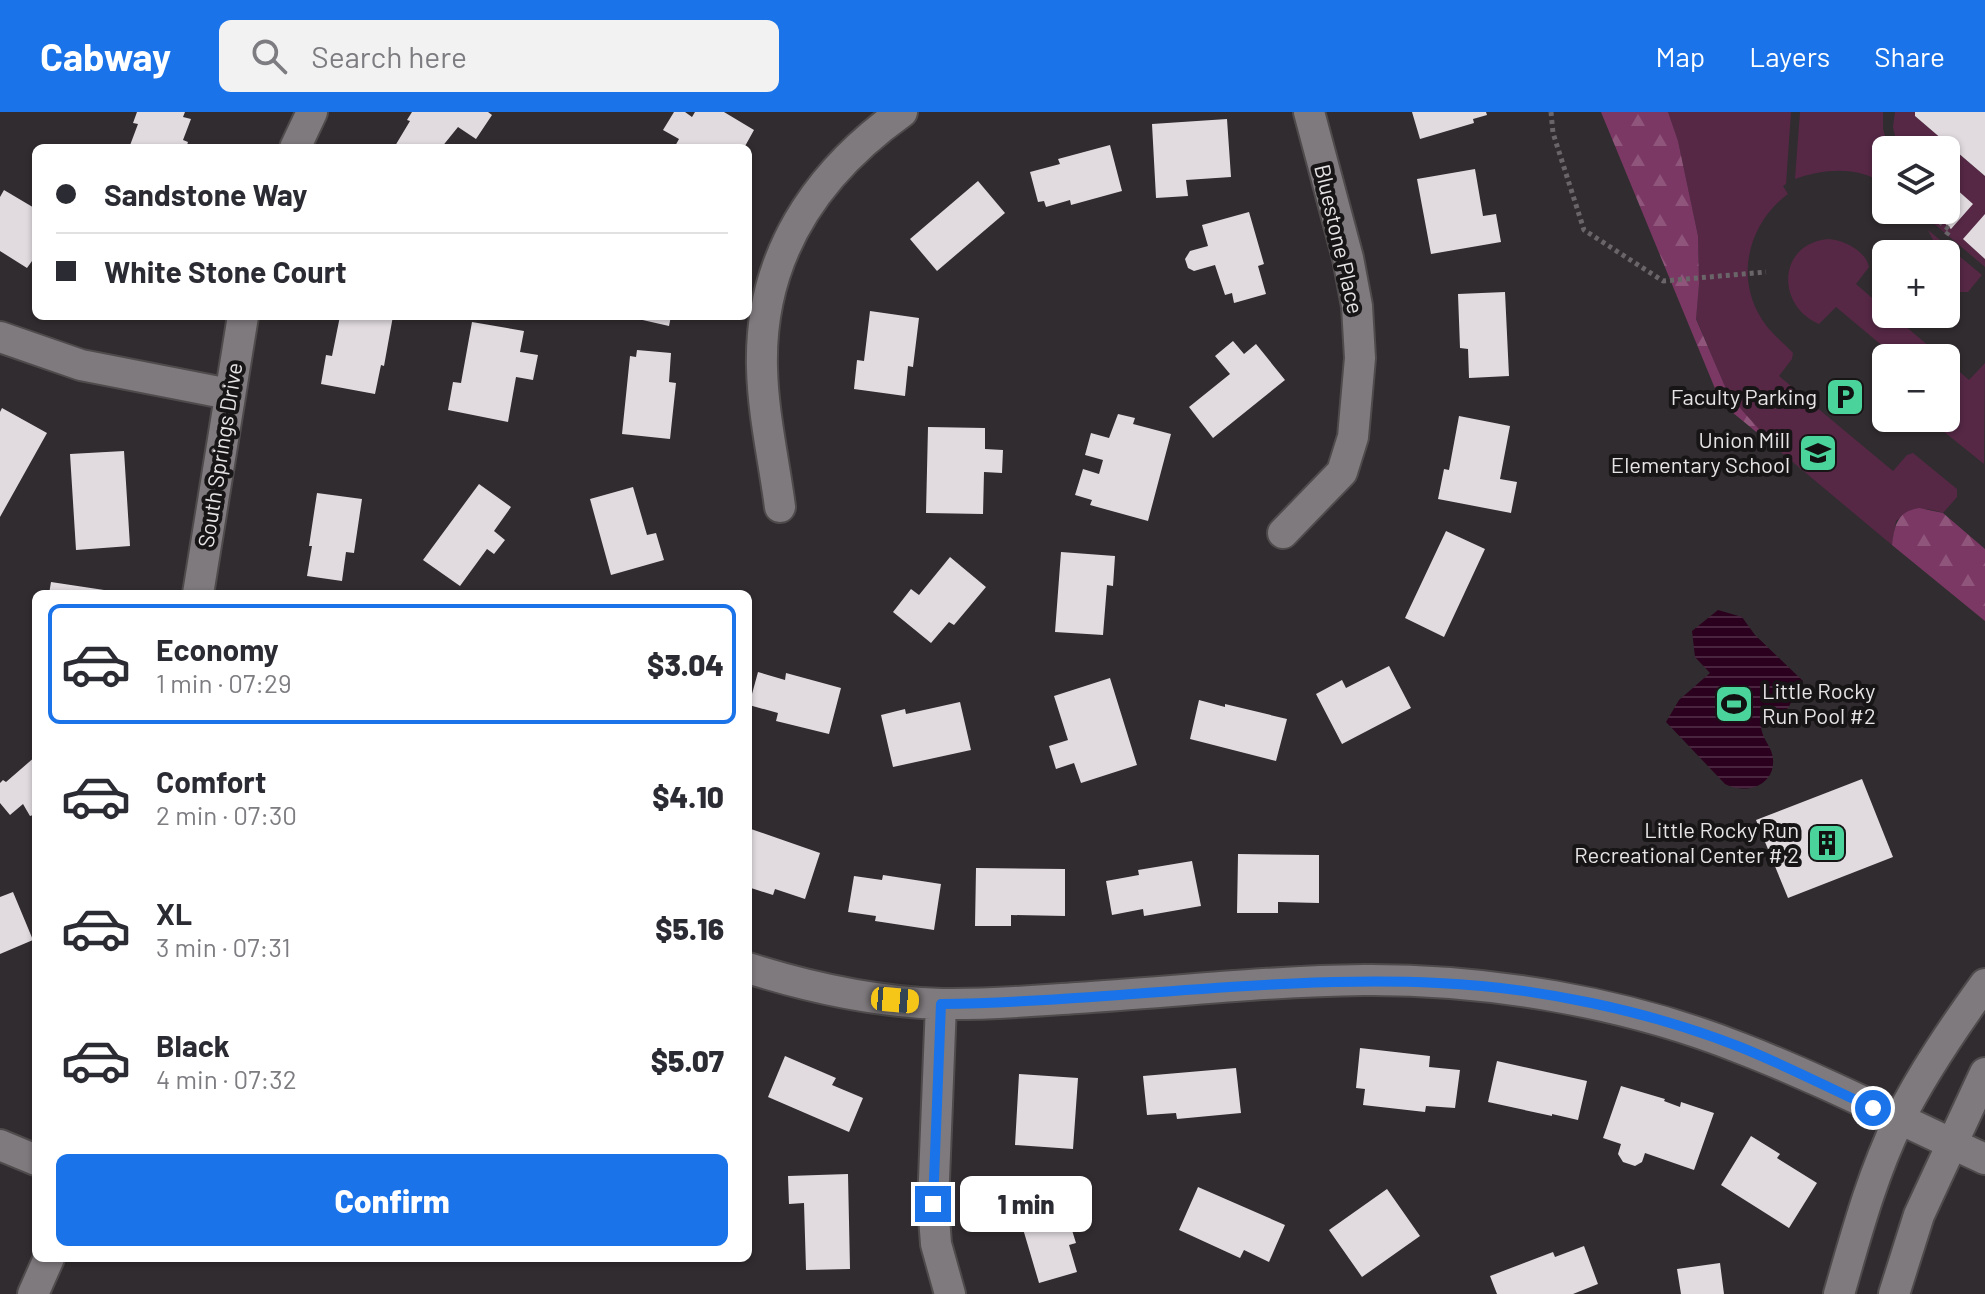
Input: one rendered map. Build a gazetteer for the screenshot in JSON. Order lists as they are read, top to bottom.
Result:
{
  "streets": {
    "street": ["Bluestone Place", "South Springs Drive"]
  },
  "places": {
    "parking": ["Faculty Parking"],
    "school or university": ["Union Mill Elementary School"],
    "sports": ["Little Rocky Run Pool #2"],
    "building": ["Little Rocky Run Recreational Center # 2"]
  },
  "page": {
    "header": "Cabway",
    "search": "Search here",
    "nav": ["Map", "Layers", "Share"],
    "map_buttons": ["+", "−"],
    "banner": ["Sandstone Way", "White Stone Court"],
    "list": [
      {
        "name": "Economy",
        "note": "1 min · 07:29",
        "value": "$3.04"
      },
      {
        "name": "Comfort",
        "note": "2 min · 07:30",
        "value": "$4.10"
      },
      {
        "name": "XL",
        "note": "3 min · 07:31",
        "value": "$5.16"
      },
      {
        "name": "Black",
        "note": "4 min · 07:32",
        "value": "$5.07"
      }
    ],
    "buttons": "Confirm",
    "bubble": "1 min"
  }
}
